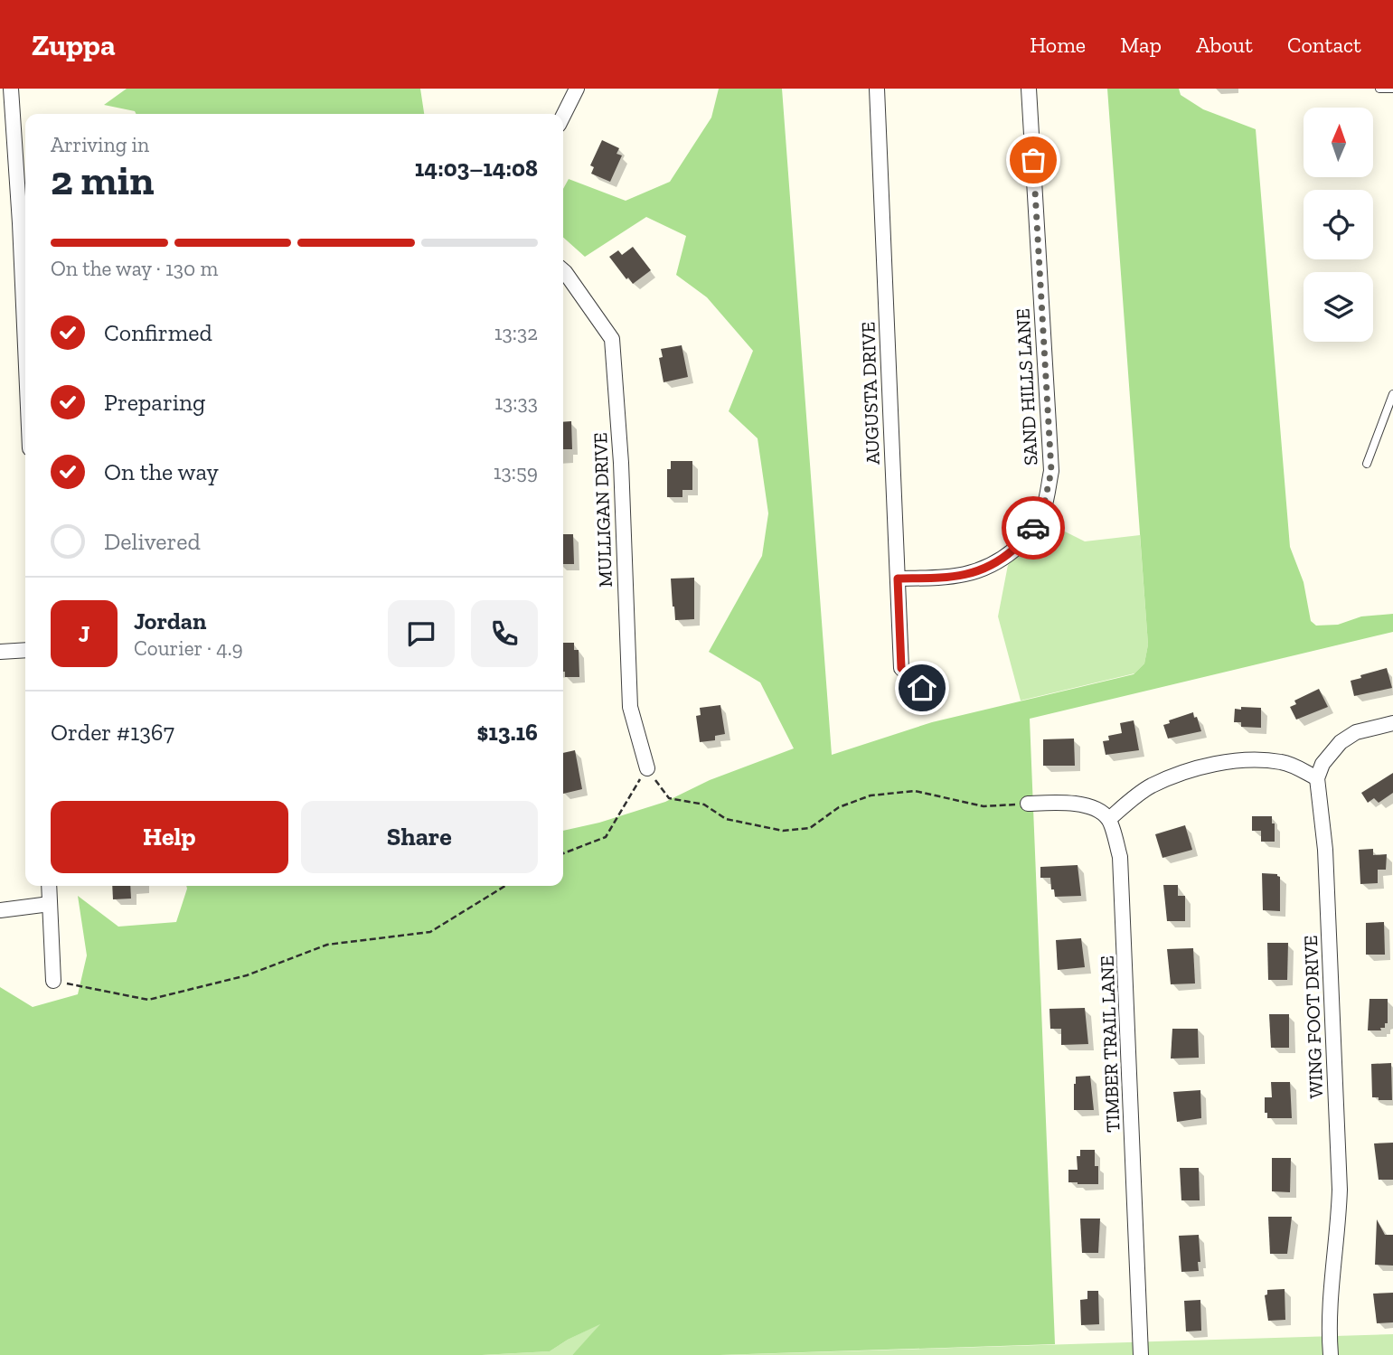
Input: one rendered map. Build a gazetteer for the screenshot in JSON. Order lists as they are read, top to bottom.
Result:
{
  "streets": {
    "street": [
      "SAND HILLS LANE",
      "AUGUSTA DRIVE",
      "MULLIGAN DRIVE",
      "WING FOOT DRIVE",
      "TIMBER TRAIL LANE"
    ]
  },
  "crossings": [
    ["SAND HILLS LANE", "AUGUSTA DRIVE"]
  ],
  "north": "top",
  "page": {
    "header": "Zuppa",
    "nav": [
      "Home",
      "Map",
      "About",
      "Contact"
    ],
    "heading": ["2 min", "Arriving in", "14:03–14:08"],
    "panel": [
      "Jordan",
      "Courier · 4.9",
      "Order #1367",
      "$13.16"
    ],
    "bar": "On the way · 130 m",
    "list": [
      ["Confirmed", "13:32"],
      ["Preparing", "13:33"],
      ["On the way", "13:59"],
      "Delivered"
    ],
    "round": "J",
    "buttons": ["Help", "Share"]
  }
}
